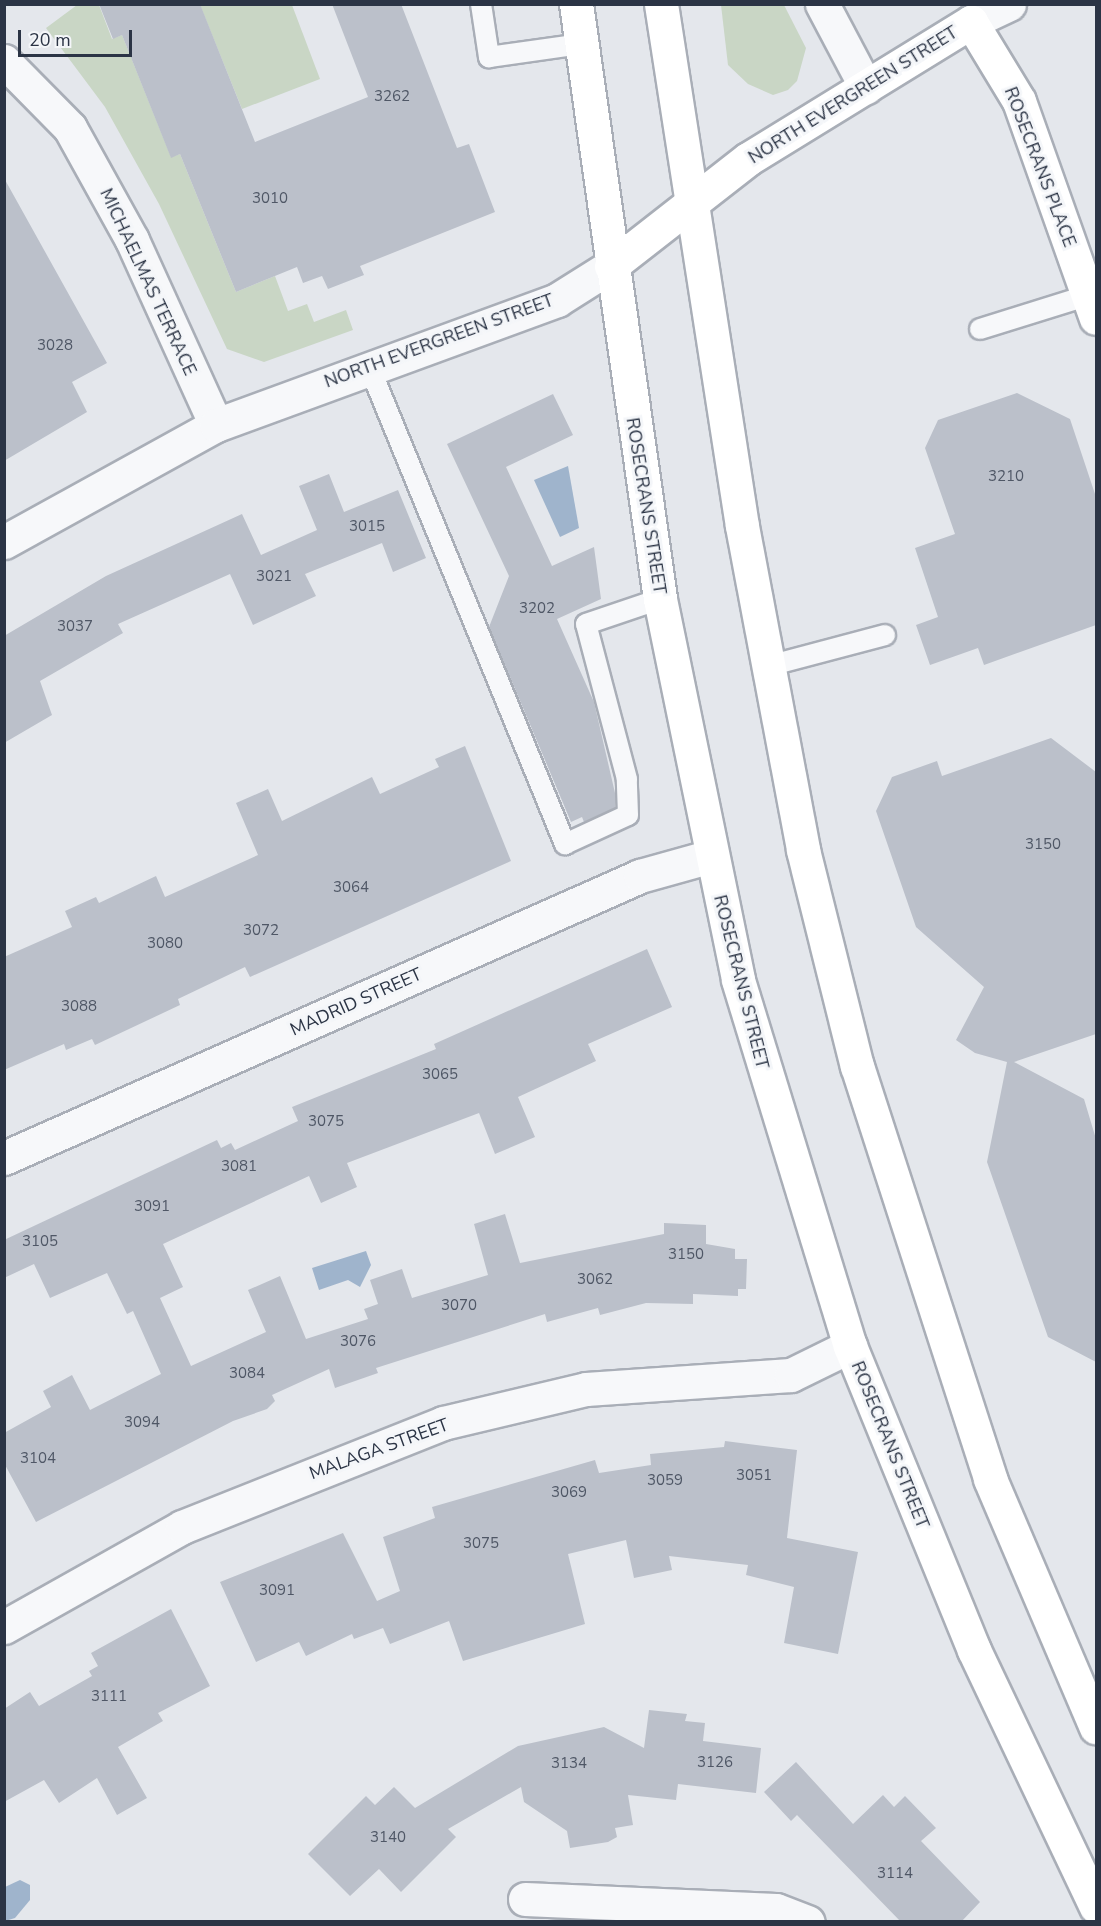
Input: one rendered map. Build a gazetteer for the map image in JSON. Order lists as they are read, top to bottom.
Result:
{
  "streets": {
    "main road": ["NORTH EVERGREEN STREET", "ROSECRANS PLACE", "ROSECRANS STREET"],
    "street": ["MICHAELMAS TERRACE", "MADRID STREET", "MALAGA STREET"]
  },
  "crossings": [
    ["NORTH EVERGREEN STREET", "ROSECRANS PLACE"],
    ["NORTH EVERGREEN STREET", "MICHAELMAS TERRACE"],
    ["NORTH EVERGREEN STREET", "ROSECRANS STREET"],
    ["ROSECRANS STREET", "MADRID STREET"],
    ["ROSECRANS STREET", "MALAGA STREET"]
  ],
  "house_numbers": [
    "3262",
    "3010",
    "3028",
    "3210",
    "3015",
    "3021",
    "3202",
    "3037",
    "3150",
    "3064",
    "3072",
    "3080",
    "3088",
    "3065",
    "3075",
    "3081",
    "3091",
    "3105",
    "3150",
    "3062",
    "3070",
    "3076",
    "3084",
    "3094",
    "3104",
    "3051",
    "3059",
    "3069",
    "3075",
    "3091",
    "3111",
    "3126",
    "3134",
    "3140",
    "3114"
  ],
  "scale_bar": "20 m"
}
